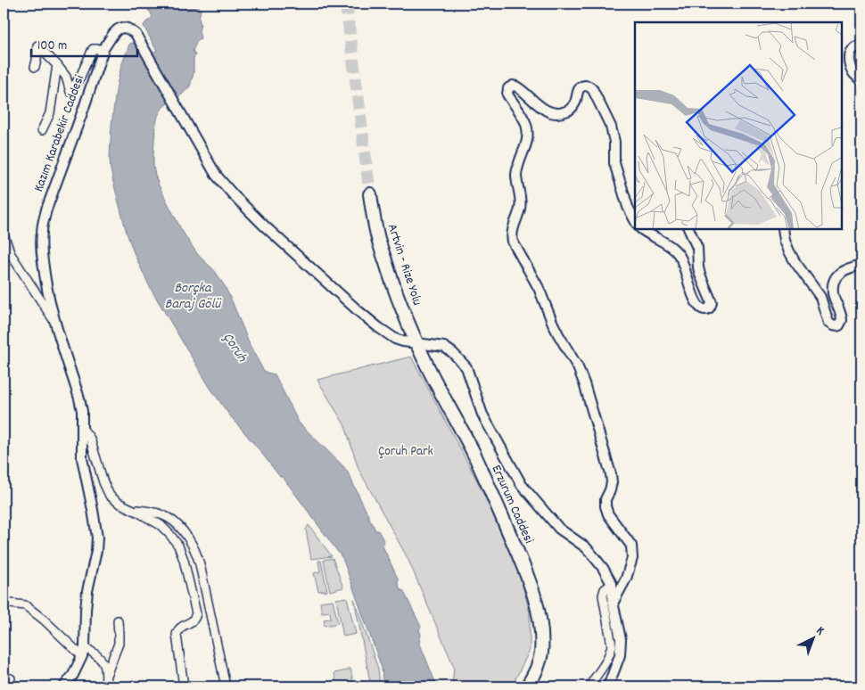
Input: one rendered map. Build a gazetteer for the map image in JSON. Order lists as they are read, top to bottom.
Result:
{
  "streets": {
    "main road": ["Artvin - Rize Yolu", "Erzurum Caddesi"],
    "street": ["Kazım Karabekir Caddesi"]
  },
  "crossings": [
    ["Kazım Karabekir Caddesi", "Artvin - Rize Yolu"],
    ["Kazım Karabekir Caddesi", "Erzurum Caddesi"],
    ["Artvin - Rize Yolu", "Erzurum Caddesi"]
  ],
  "water": ["Borçka Baraj Gölü", "Çoruh"],
  "parks": ["Çoruh Park"],
  "scale_bar": "100 m",
  "north": "top right"
}
